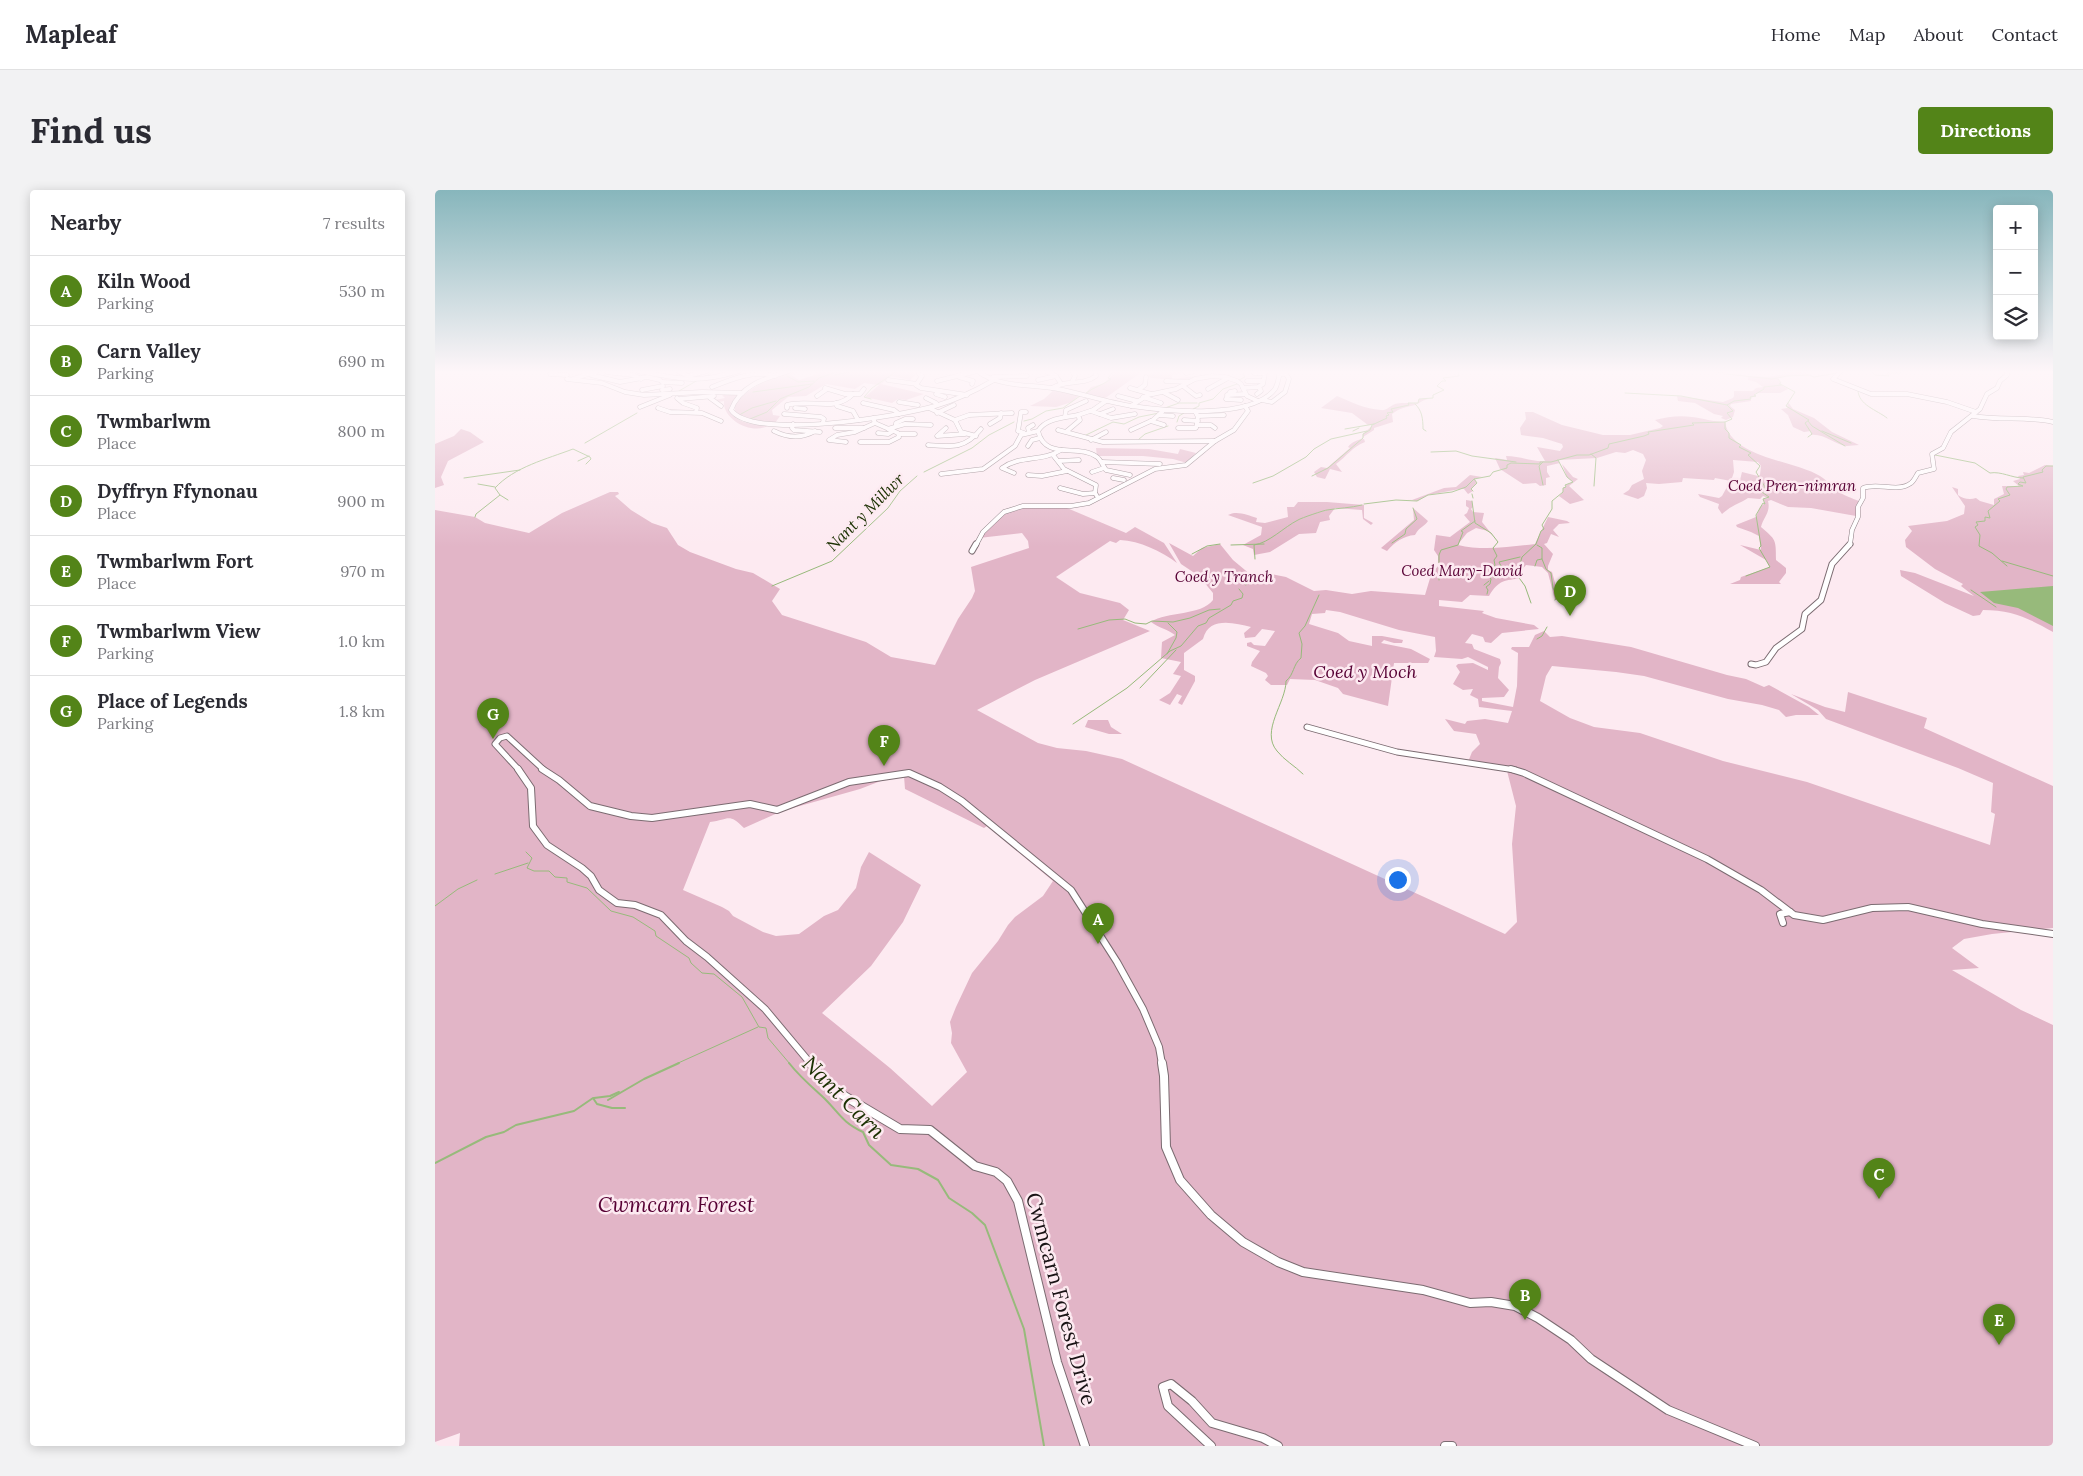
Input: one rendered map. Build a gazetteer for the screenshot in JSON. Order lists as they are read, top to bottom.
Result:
{
  "streets": {
    "street": ["Cwmcarn Forest Drive"]
  },
  "water": ["Nant y Millwr", "Nant Carn"],
  "parks": [
    "Coed Pren-nimran",
    "Coed Mary-David",
    "Coed y Tranch",
    "Coed y Moch",
    "Cwmcarn Forest"
  ],
  "page": {
    "header": "Mapleaf",
    "nav": [
      "Home",
      "Map",
      "About",
      "Contact"
    ],
    "buttons": "Directions",
    "title": "Find us",
    "heading": ["Nearby", "7 results"],
    "map_buttons": ["+", "−"],
    "list": [
      {
        "mark": "A",
        "name": "Kiln Wood",
        "note": "Parking",
        "value": "530 m"
      },
      {
        "mark": "B",
        "name": "Carn Valley",
        "note": "Parking",
        "value": "690 m"
      },
      {
        "mark": "C",
        "name": "Twmbarlwm",
        "note": "Place",
        "value": "800 m"
      },
      {
        "mark": "D",
        "name": "Dyffryn Ffynonau",
        "note": "Place",
        "value": "900 m"
      },
      {
        "mark": "E",
        "name": "Twmbarlwm Fort",
        "note": "Place",
        "value": "970 m"
      },
      {
        "mark": "F",
        "name": "Twmbarlwm View",
        "note": "Parking",
        "value": "1.0 km"
      },
      {
        "mark": "G",
        "name": "Place of Legends",
        "note": "Parking",
        "value": "1.8 km"
      }
    ],
    "pins": [
      "D",
      "G",
      "F",
      "A",
      "C",
      "B",
      "E"
    ]
  }
}
